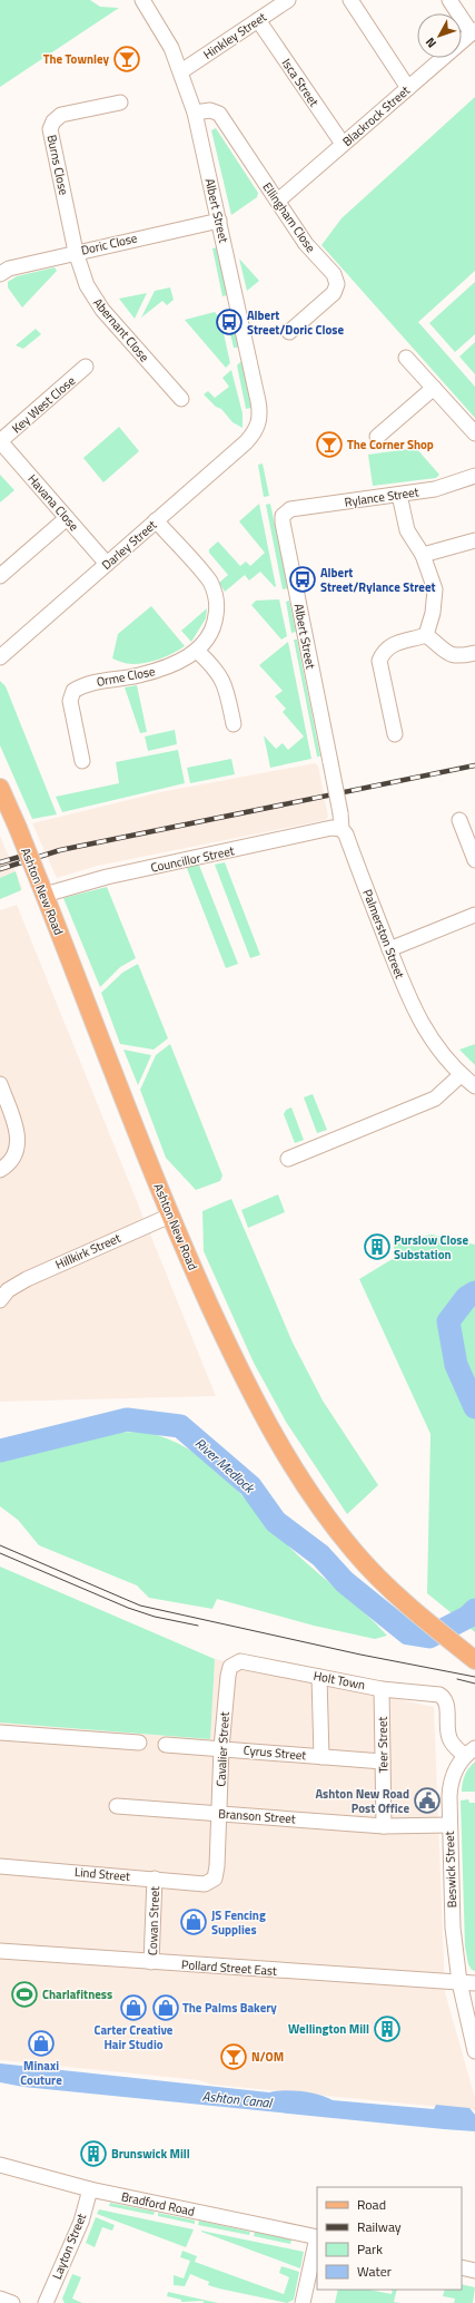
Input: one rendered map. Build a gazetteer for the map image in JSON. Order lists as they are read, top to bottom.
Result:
{
  "streets": {
    "main road": ["Ashton New Road"],
    "street": [
      "Hinkley Street",
      "Isca Street",
      "Blackrock Street",
      "Burns Close",
      "Albert Street",
      "Ellingham Close",
      "Doric Close",
      "Abernant Close",
      "Key West Close",
      "Rylance Street",
      "Havana Close",
      "Darley Street",
      "Orme Close",
      "Councillor Street",
      "Palmerston Street",
      "Hillkirk Street",
      "Holt Town",
      "Teer Street",
      "Cavalier Street",
      "Cyrus Street",
      "Branson Street",
      "Beswick Street",
      "Lind Street",
      "Cowan Street",
      "Pollard Street East",
      "Bradford Road",
      "Layton Street"
    ]
  },
  "crossings": [
    ["Hinkley Street", "Isca Street"],
    ["Hinkley Street", "Albert Street"],
    ["Isca Street", "Blackrock Street"],
    ["Blackrock Street", "Ellingham Close"],
    ["Burns Close", "Doric Close"],
    ["Burns Close", "Abernant Close"],
    ["Albert Street", "Ellingham Close"],
    ["Albert Street", "Doric Close"],
    ["Albert Street", "Rylance Street"],
    ["Albert Street", "Darley Street"],
    ["Albert Street", "Palmerston Street"],
    ["Doric Close", "Abernant Close"],
    ["Key West Close", "Havana Close"],
    ["Havana Close", "Darley Street"],
    ["Darley Street", "Orme Close"],
    ["Councillor Street", "Ashton New Road"],
    ["Councillor Street", "Palmerston Street"],
    ["Ashton New Road", "Hillkirk Street"],
    ["Holt Town", "Teer Street"],
    ["Holt Town", "Cavalier Street"],
    ["Holt Town", "Beswick Street"],
    ["Teer Street", "Cyrus Street"],
    ["Teer Street", "Branson Street"],
    ["Cavalier Street", "Cyrus Street"],
    ["Cavalier Street", "Branson Street"],
    ["Cavalier Street", "Lind Street"],
    ["Branson Street", "Beswick Street"],
    ["Beswick Street", "Pollard Street East"],
    ["Lind Street", "Cowan Street"],
    ["Cowan Street", "Pollard Street East"],
    ["Bradford Road", "Layton Street"]
  ],
  "water": ["River Medlock", "Ashton Canal"],
  "places": {
    "bar": ["The Townley", "The Corner Shop", "N/OM"],
    "bus stop": ["Albert Street/Doric Close", "Albert Street/Rylance Street"],
    "building": ["Purslow Close Substation", "Wellington Mill", "Brunswick Mill"],
    "public building": ["Ashton New Road Post Office"],
    "shop": [
      "JS Fencing Supplies",
      "Carter Creative Hair Studio",
      "The Palms Bakery",
      "Minaxi Couture"
    ],
    "sports": ["Charlafitness"]
  },
  "legend": [
    "Road",
    "Railway",
    "Park",
    "Water"
  ],
  "north": "bottom left"
}
